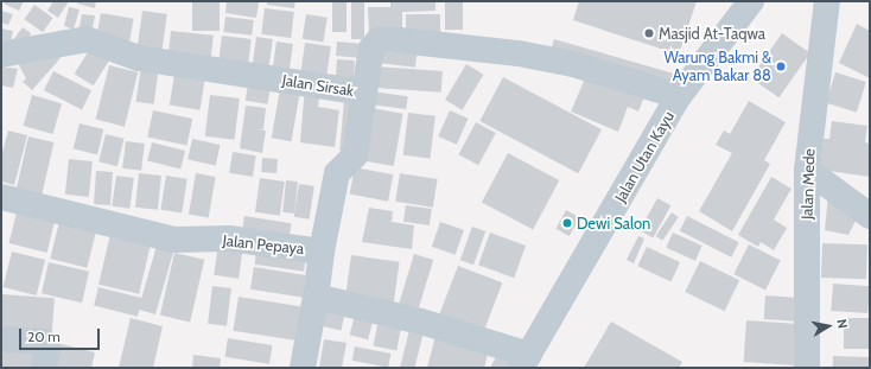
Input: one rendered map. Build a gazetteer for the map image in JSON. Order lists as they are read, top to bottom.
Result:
{
  "streets": {
    "street": [
      "Jalan Sirsak",
      "Jalan Utan Kayu",
      "Jalan Mede",
      "Jalan Pepaya"
    ]
  },
  "crossings": [
    ["Jalan Sirsak", "Jalan Utan Kayu"]
  ],
  "places": ["Masjid At-Taqwa", "Warung Bakmi & Ayam Bakar 88", "Dewi Salon"],
  "scale_bar": "20 m",
  "north": "right"
}
